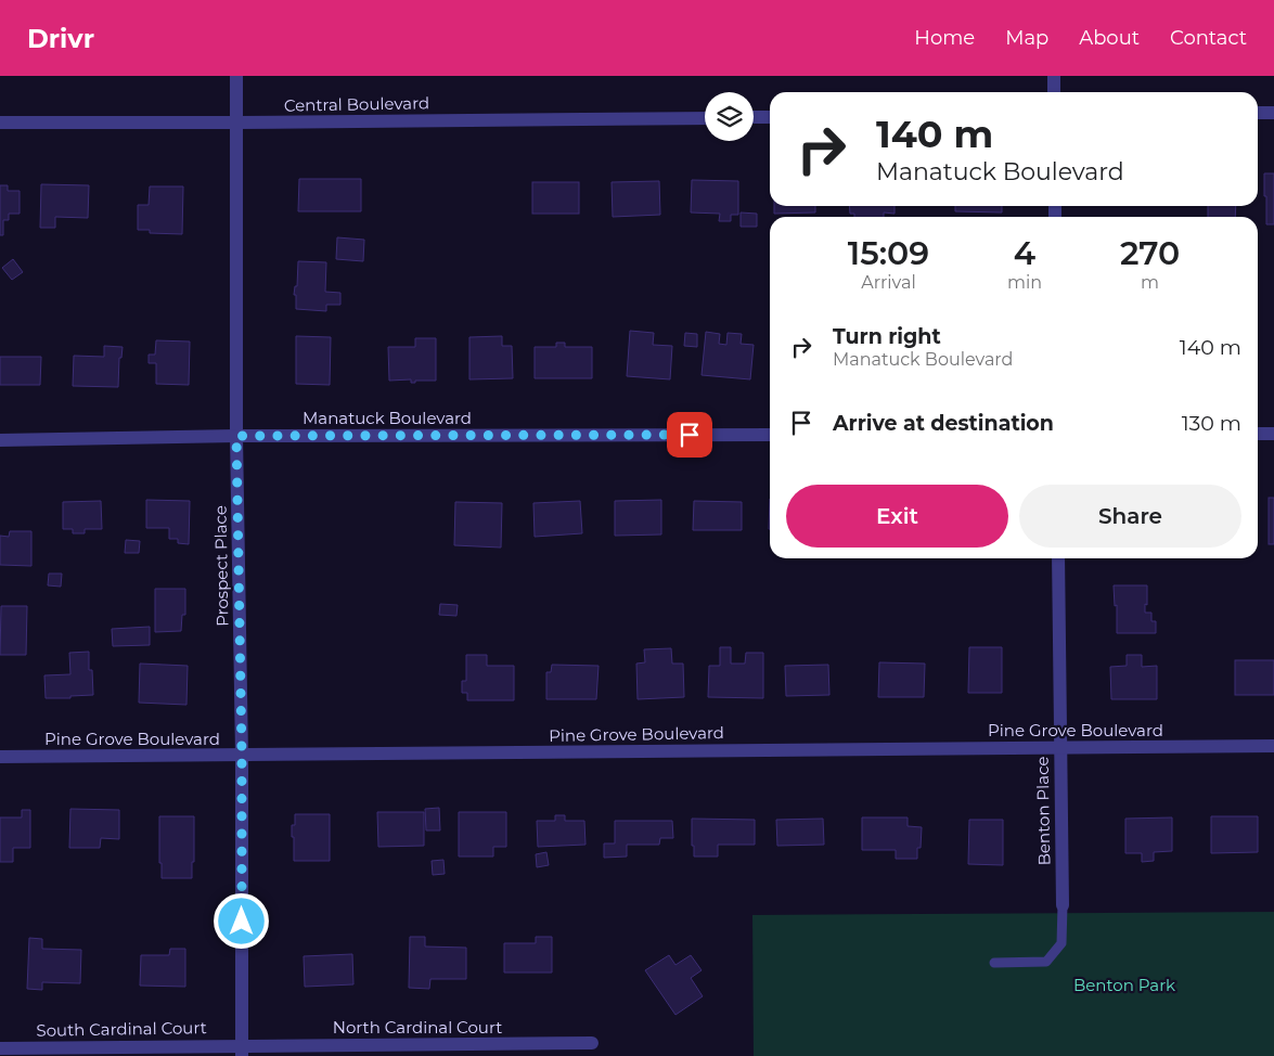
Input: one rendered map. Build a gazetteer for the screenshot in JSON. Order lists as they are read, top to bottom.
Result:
{
  "streets": {
    "street": [
      "Central Boulevard",
      "Manatuck Boulevard",
      "Prospect Place",
      "Pine Grove Boulevard",
      "Benton Place",
      "North Cardinal Court",
      "South Cardinal Court"
    ]
  },
  "crossings": [
    ["Central Boulevard", "Prospect Place"],
    ["Manatuck Boulevard", "Prospect Place"],
    ["Prospect Place", "Pine Grove Boulevard"],
    ["Prospect Place", "North Cardinal Court"],
    ["Prospect Place", "South Cardinal Court"],
    ["Pine Grove Boulevard", "Benton Place"],
    ["North Cardinal Court", "South Cardinal Court"]
  ],
  "parks": ["Benton Park"],
  "page": {
    "header": "Drivr",
    "nav": [
      "Home",
      "Map",
      "About",
      "Contact"
    ],
    "turn": ["140 m", "Manatuck Boulevard"],
    "eta": [
      "15:09",
      "Arrival",
      "4",
      "min",
      "270",
      "m"
    ],
    "list": [
      {
        "name": "Turn right",
        "note": "Manatuck Boulevard",
        "value": "140 m"
      },
      {
        "name": "Arrive at destination",
        "value": "130 m"
      }
    ],
    "buttons": ["Exit", "Share"]
  }
}
